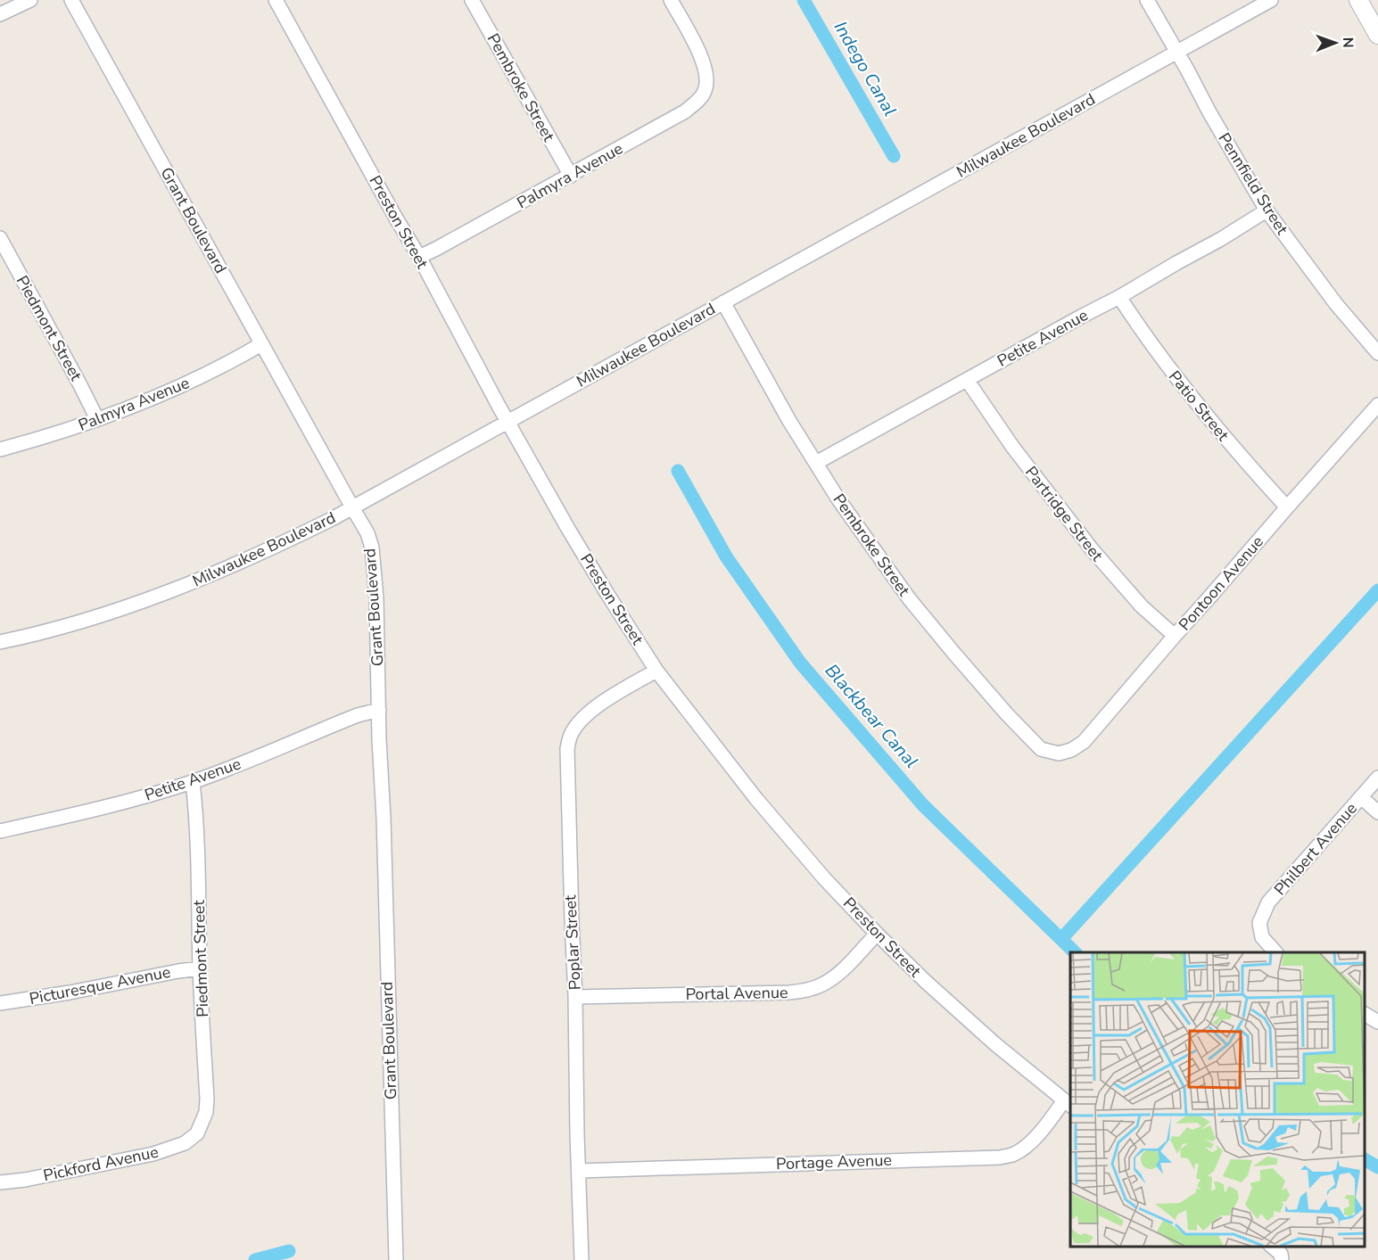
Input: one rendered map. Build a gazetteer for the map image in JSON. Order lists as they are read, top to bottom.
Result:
{
  "streets": {
    "street": [
      "Pembroke Street",
      "Milwaukee Boulevard",
      "Palmyra Avenue",
      "Pennfield Street",
      "Grant Boulevard",
      "Preston Street",
      "Piedmont Street",
      "Petite Avenue",
      "Patio Street",
      "Partridge Street",
      "Pontoon Avenue",
      "Philbert Avenue",
      "Poplar Street",
      "Picturesque Avenue",
      "Portal Avenue",
      "Portage Avenue",
      "Pickford Avenue"
    ]
  },
  "crossings": [
    ["Pembroke Street", "Milwaukee Boulevard"],
    ["Pembroke Street", "Palmyra Avenue"],
    ["Pembroke Street", "Petite Avenue"],
    ["Pembroke Street", "Pontoon Avenue"],
    ["Milwaukee Boulevard", "Pennfield Street"],
    ["Milwaukee Boulevard", "Grant Boulevard"],
    ["Milwaukee Boulevard", "Preston Street"],
    ["Palmyra Avenue", "Grant Boulevard"],
    ["Palmyra Avenue", "Preston Street"],
    ["Palmyra Avenue", "Piedmont Street"],
    ["Pennfield Street", "Petite Avenue"],
    ["Grant Boulevard", "Petite Avenue"],
    ["Preston Street", "Poplar Street"],
    ["Preston Street", "Portal Avenue"],
    ["Preston Street", "Portage Avenue"],
    ["Piedmont Street", "Petite Avenue"],
    ["Piedmont Street", "Picturesque Avenue"],
    ["Piedmont Street", "Pickford Avenue"],
    ["Petite Avenue", "Patio Street"],
    ["Petite Avenue", "Partridge Street"],
    ["Patio Street", "Pontoon Avenue"],
    ["Partridge Street", "Pontoon Avenue"],
    ["Poplar Street", "Portal Avenue"],
    ["Poplar Street", "Portage Avenue"]
  ],
  "water": ["Indego Canal", "Blackbear Canal"],
  "north": "right"
}
